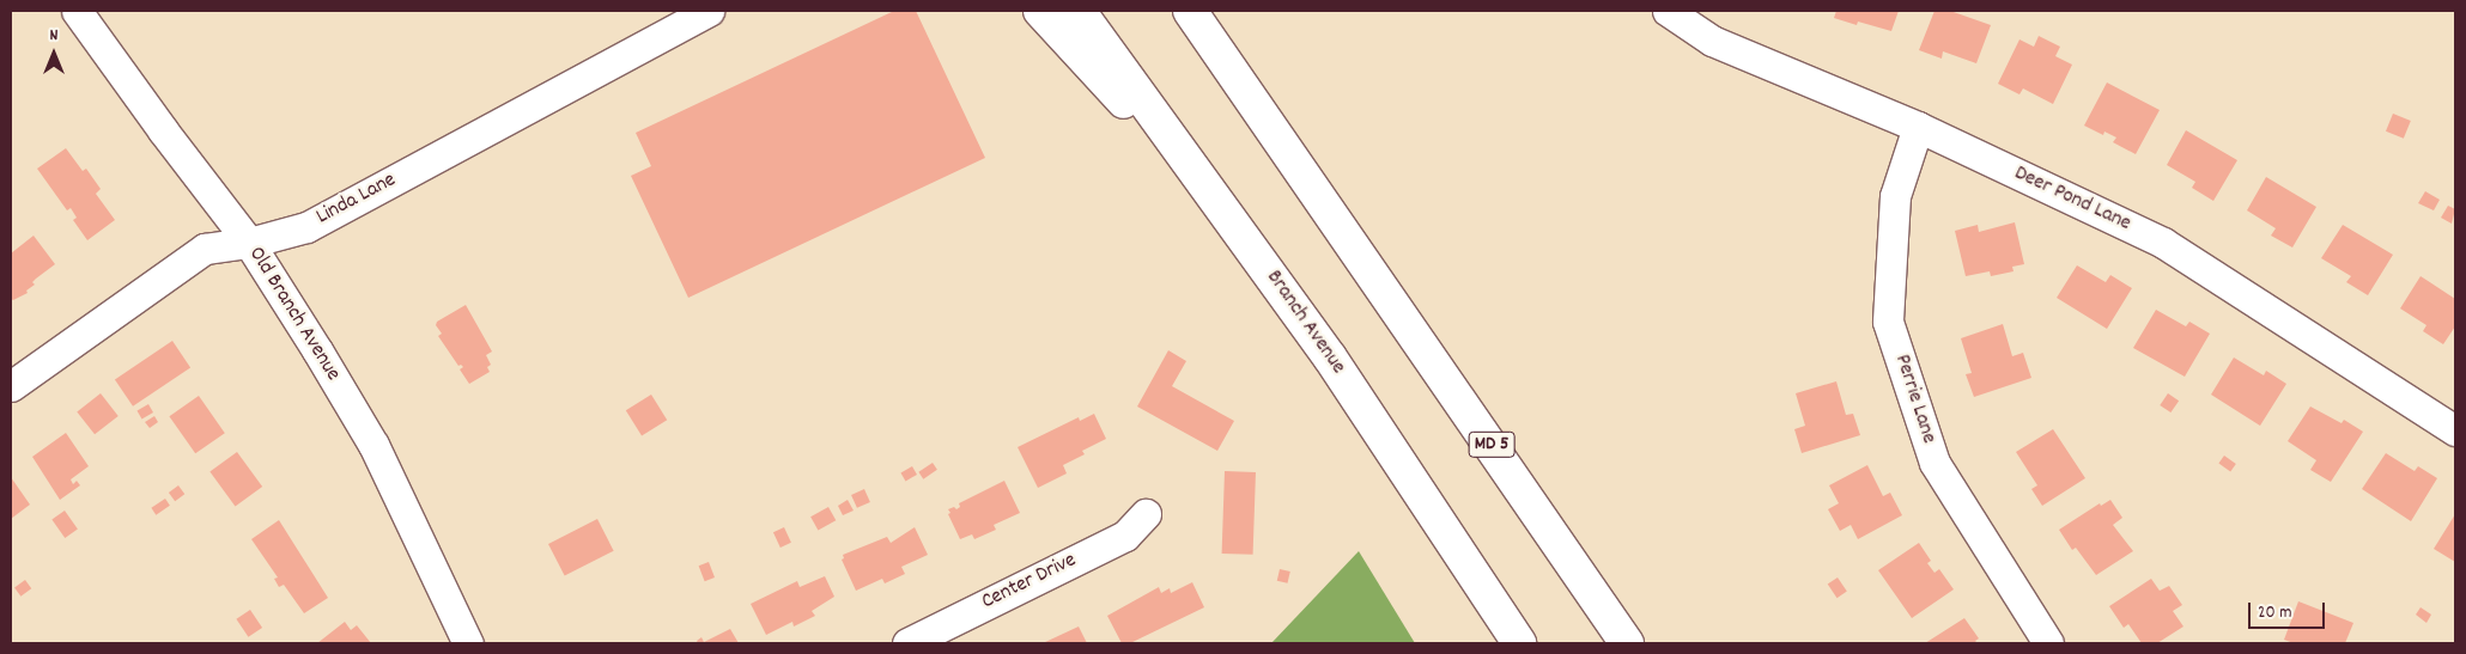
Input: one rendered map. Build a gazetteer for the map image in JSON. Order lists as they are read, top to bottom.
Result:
{
  "streets": {
    "highway": ["Branch Avenue", "MD 5"],
    "street": [
      "Linda Lane",
      "Deer Pond Lane",
      "Old Branch Avenue",
      "Perrie Lane",
      "Center Drive"
    ]
  },
  "crossings": [
    ["Linda Lane", "Old Branch Avenue"],
    ["Deer Pond Lane", "Perrie Lane"]
  ],
  "scale_bar": "20 m",
  "north": "top"
}
